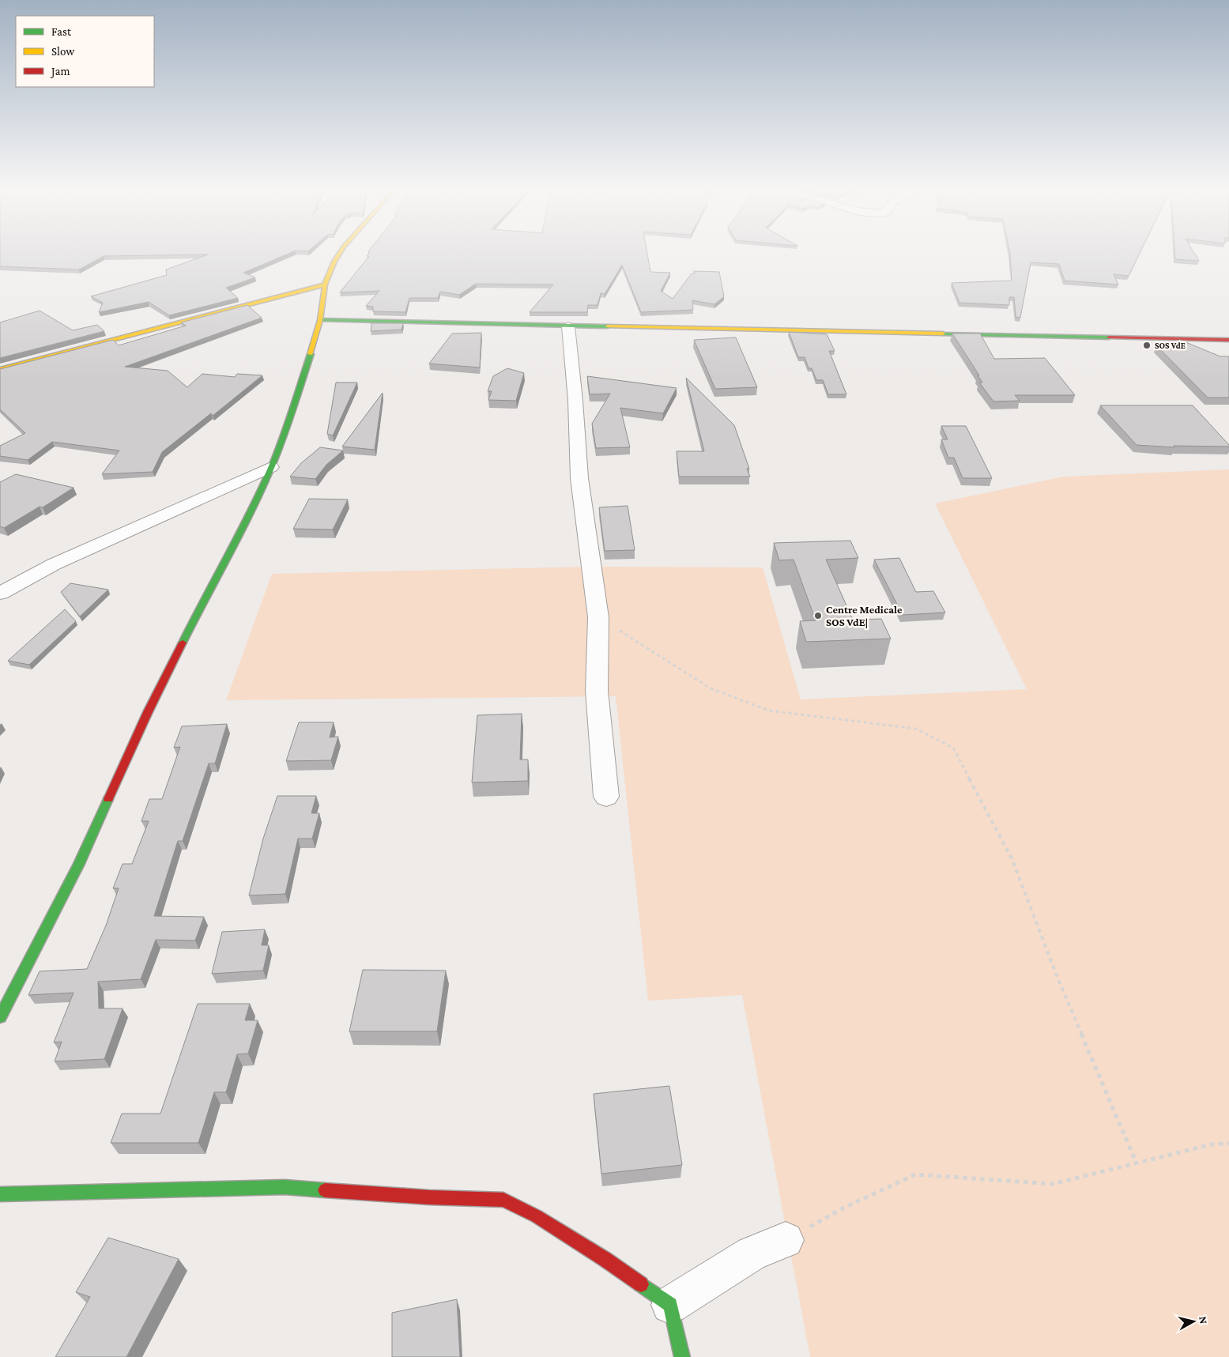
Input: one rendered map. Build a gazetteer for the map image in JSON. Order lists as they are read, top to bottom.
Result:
{
  "places": ["SOS VdE", "Centre Medicale SOS VdE|"],
  "legend": ["Fast", "Slow", "Jam"],
  "north": "right"
}
